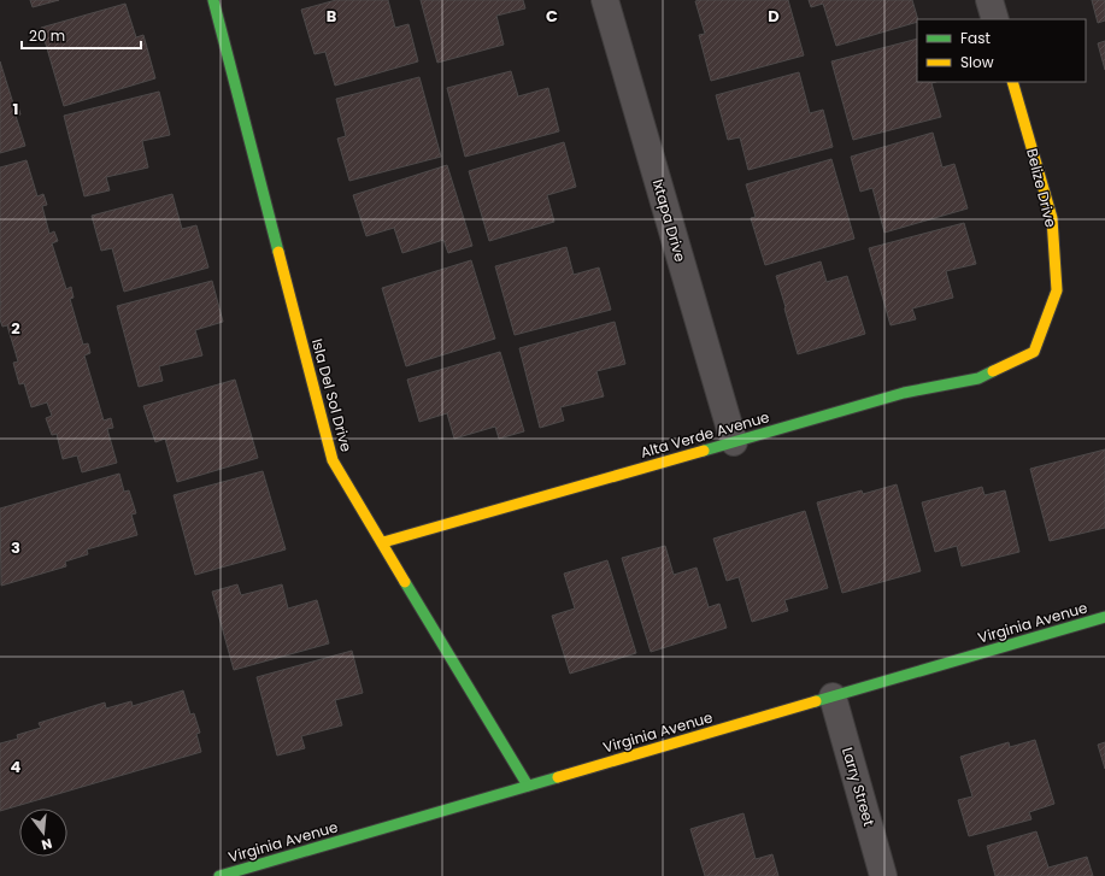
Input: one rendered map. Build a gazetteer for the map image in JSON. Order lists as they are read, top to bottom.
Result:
{
  "streets": {
    "street": [
      "Belize Drive",
      "Ixtapa Drive",
      "Isla Del Sol Drive",
      "Alta Verde Avenue",
      "Virginia Avenue",
      "Larry Street"
    ]
  },
  "crossings": [
    ["Belize Drive", "Alta Verde Avenue"],
    ["Ixtapa Drive", "Alta Verde Avenue"],
    ["Isla Del Sol Drive", "Alta Verde Avenue"],
    ["Isla Del Sol Drive", "Virginia Avenue"],
    ["Virginia Avenue", "Larry Street"]
  ],
  "legend": ["Fast", "Slow"],
  "scale_bar": "20 m",
  "north": "bottom",
  "grid": {
    "columns": ["B", "C", "D"],
    "rows": [
      "1",
      "2",
      "3",
      "4"
    ]
  }
}
